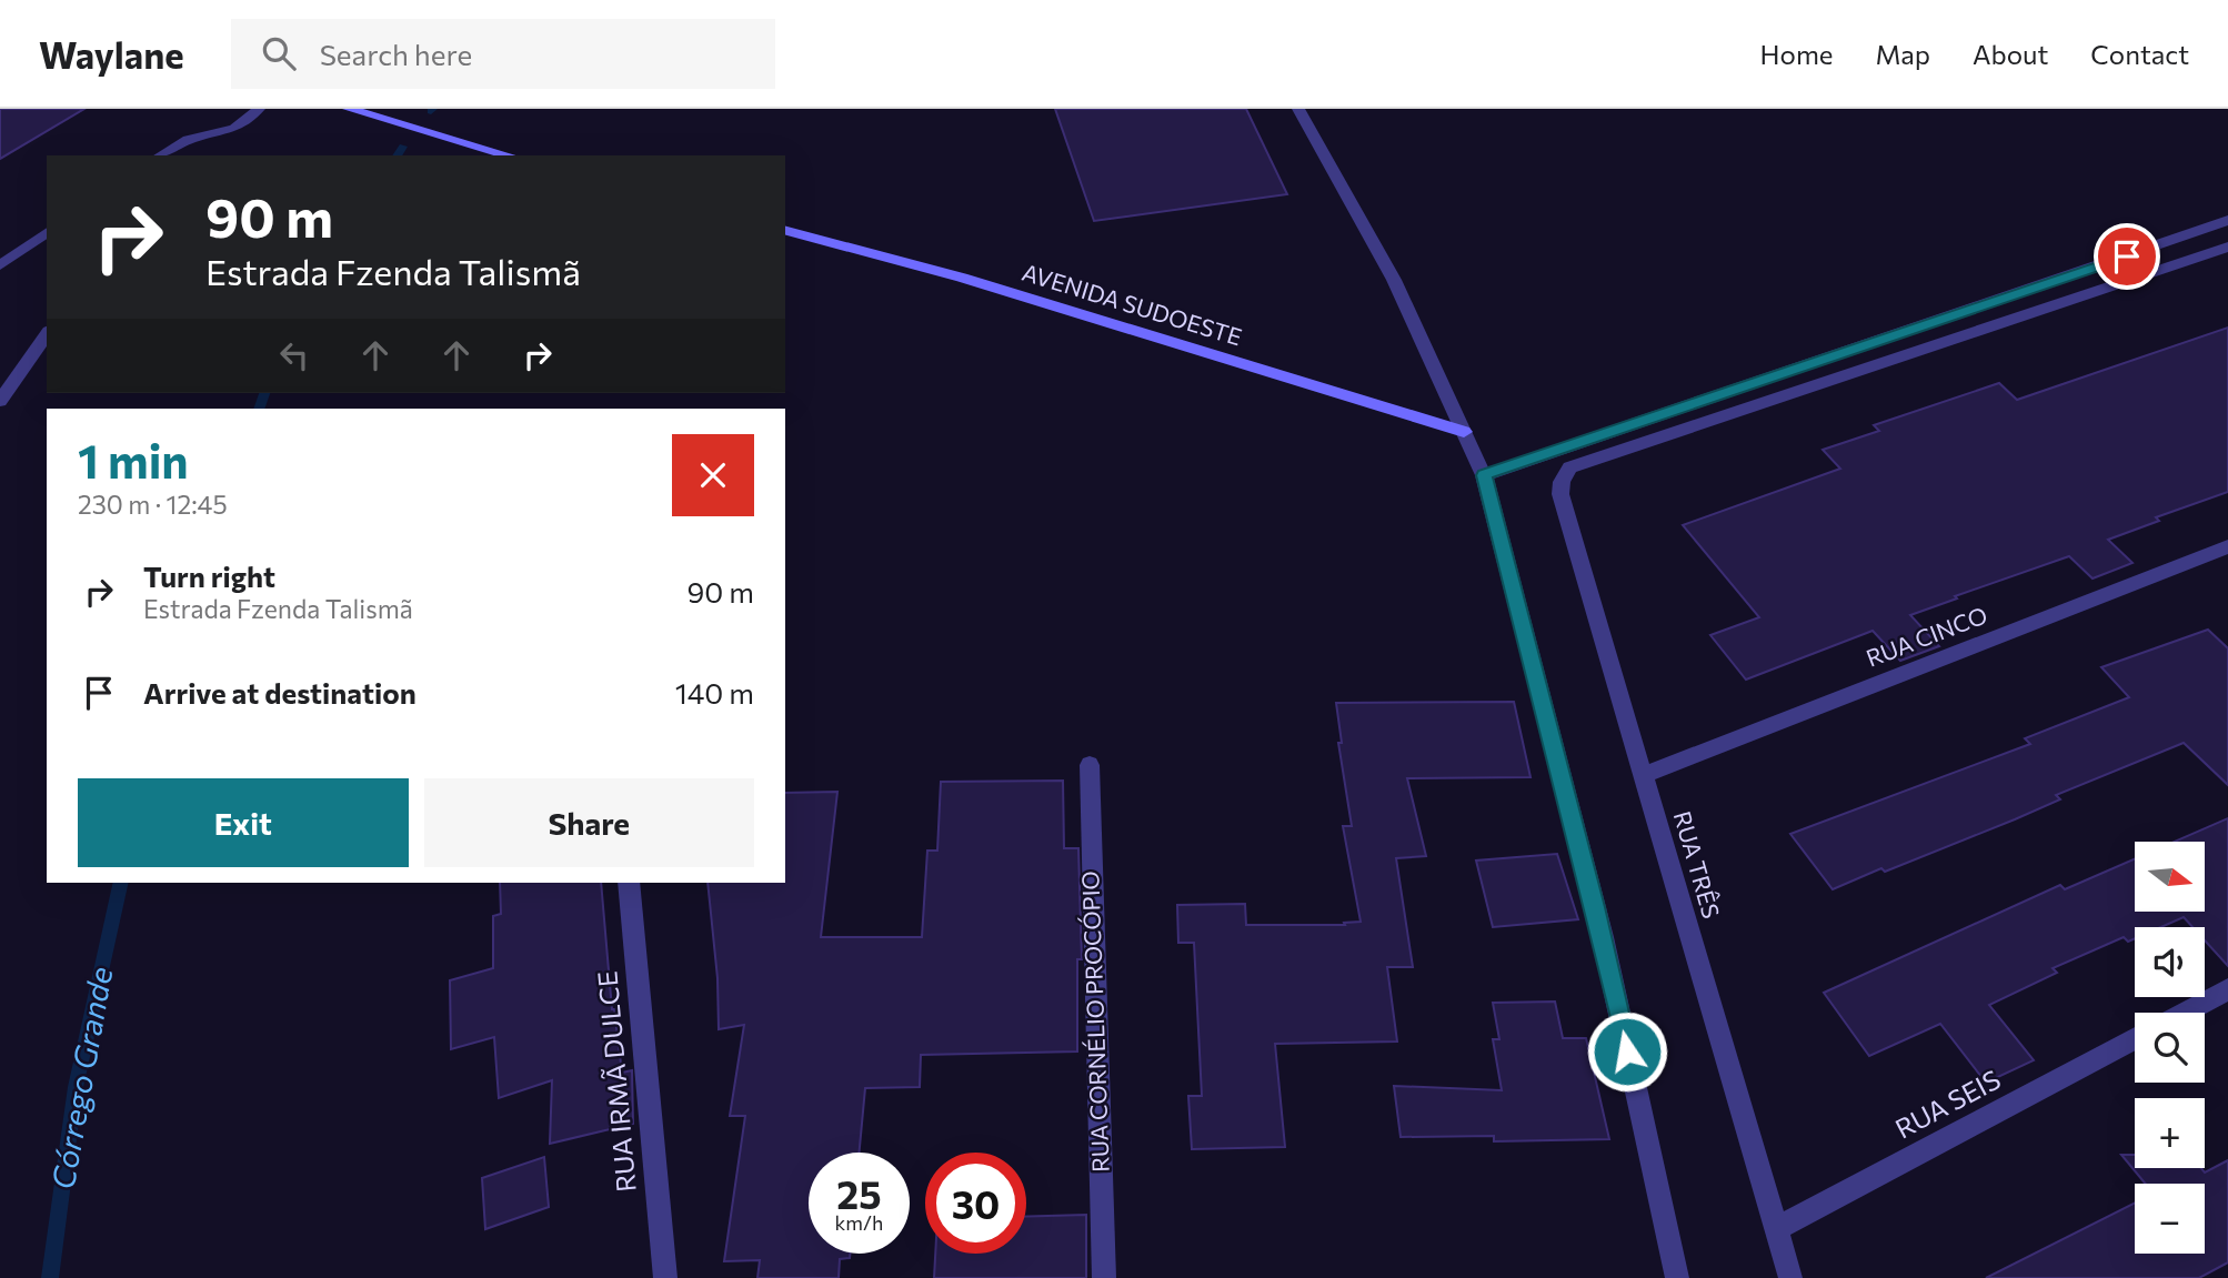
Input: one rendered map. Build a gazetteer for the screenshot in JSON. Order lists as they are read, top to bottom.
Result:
{
  "streets": {
    "street": [
      "AVENIDA SUDOESTE",
      "RUA CINCO",
      "RUA TRÊS",
      "RUA CORNÉLIO PROCÓPIO",
      "RUA IRMÃ DULCE",
      "RUA SEIS"
    ]
  },
  "crossings": [
    ["RUA CINCO", "RUA TRÊS"],
    ["RUA TRÊS", "RUA SEIS"]
  ],
  "water": ["Córrego Grande"],
  "north": "right",
  "page": {
    "header": "Waylane",
    "search": "Search here",
    "nav": [
      "Home",
      "Map",
      "About",
      "Contact"
    ],
    "turn": ["90 m", "Estrada Fzenda Talismã"],
    "heading": ["1 min", "230 m · 12:45"],
    "list": [
      {
        "name": "Turn right",
        "note": "Estrada Fzenda Talismã",
        "value": "90 m"
      },
      {
        "name": "Arrive at destination",
        "value": "140 m"
      }
    ],
    "buttons": ["Exit", "Share"],
    "map_buttons": ["+", "−"],
    "speed": "25 km/h",
    "limit": "30"
  }
}
